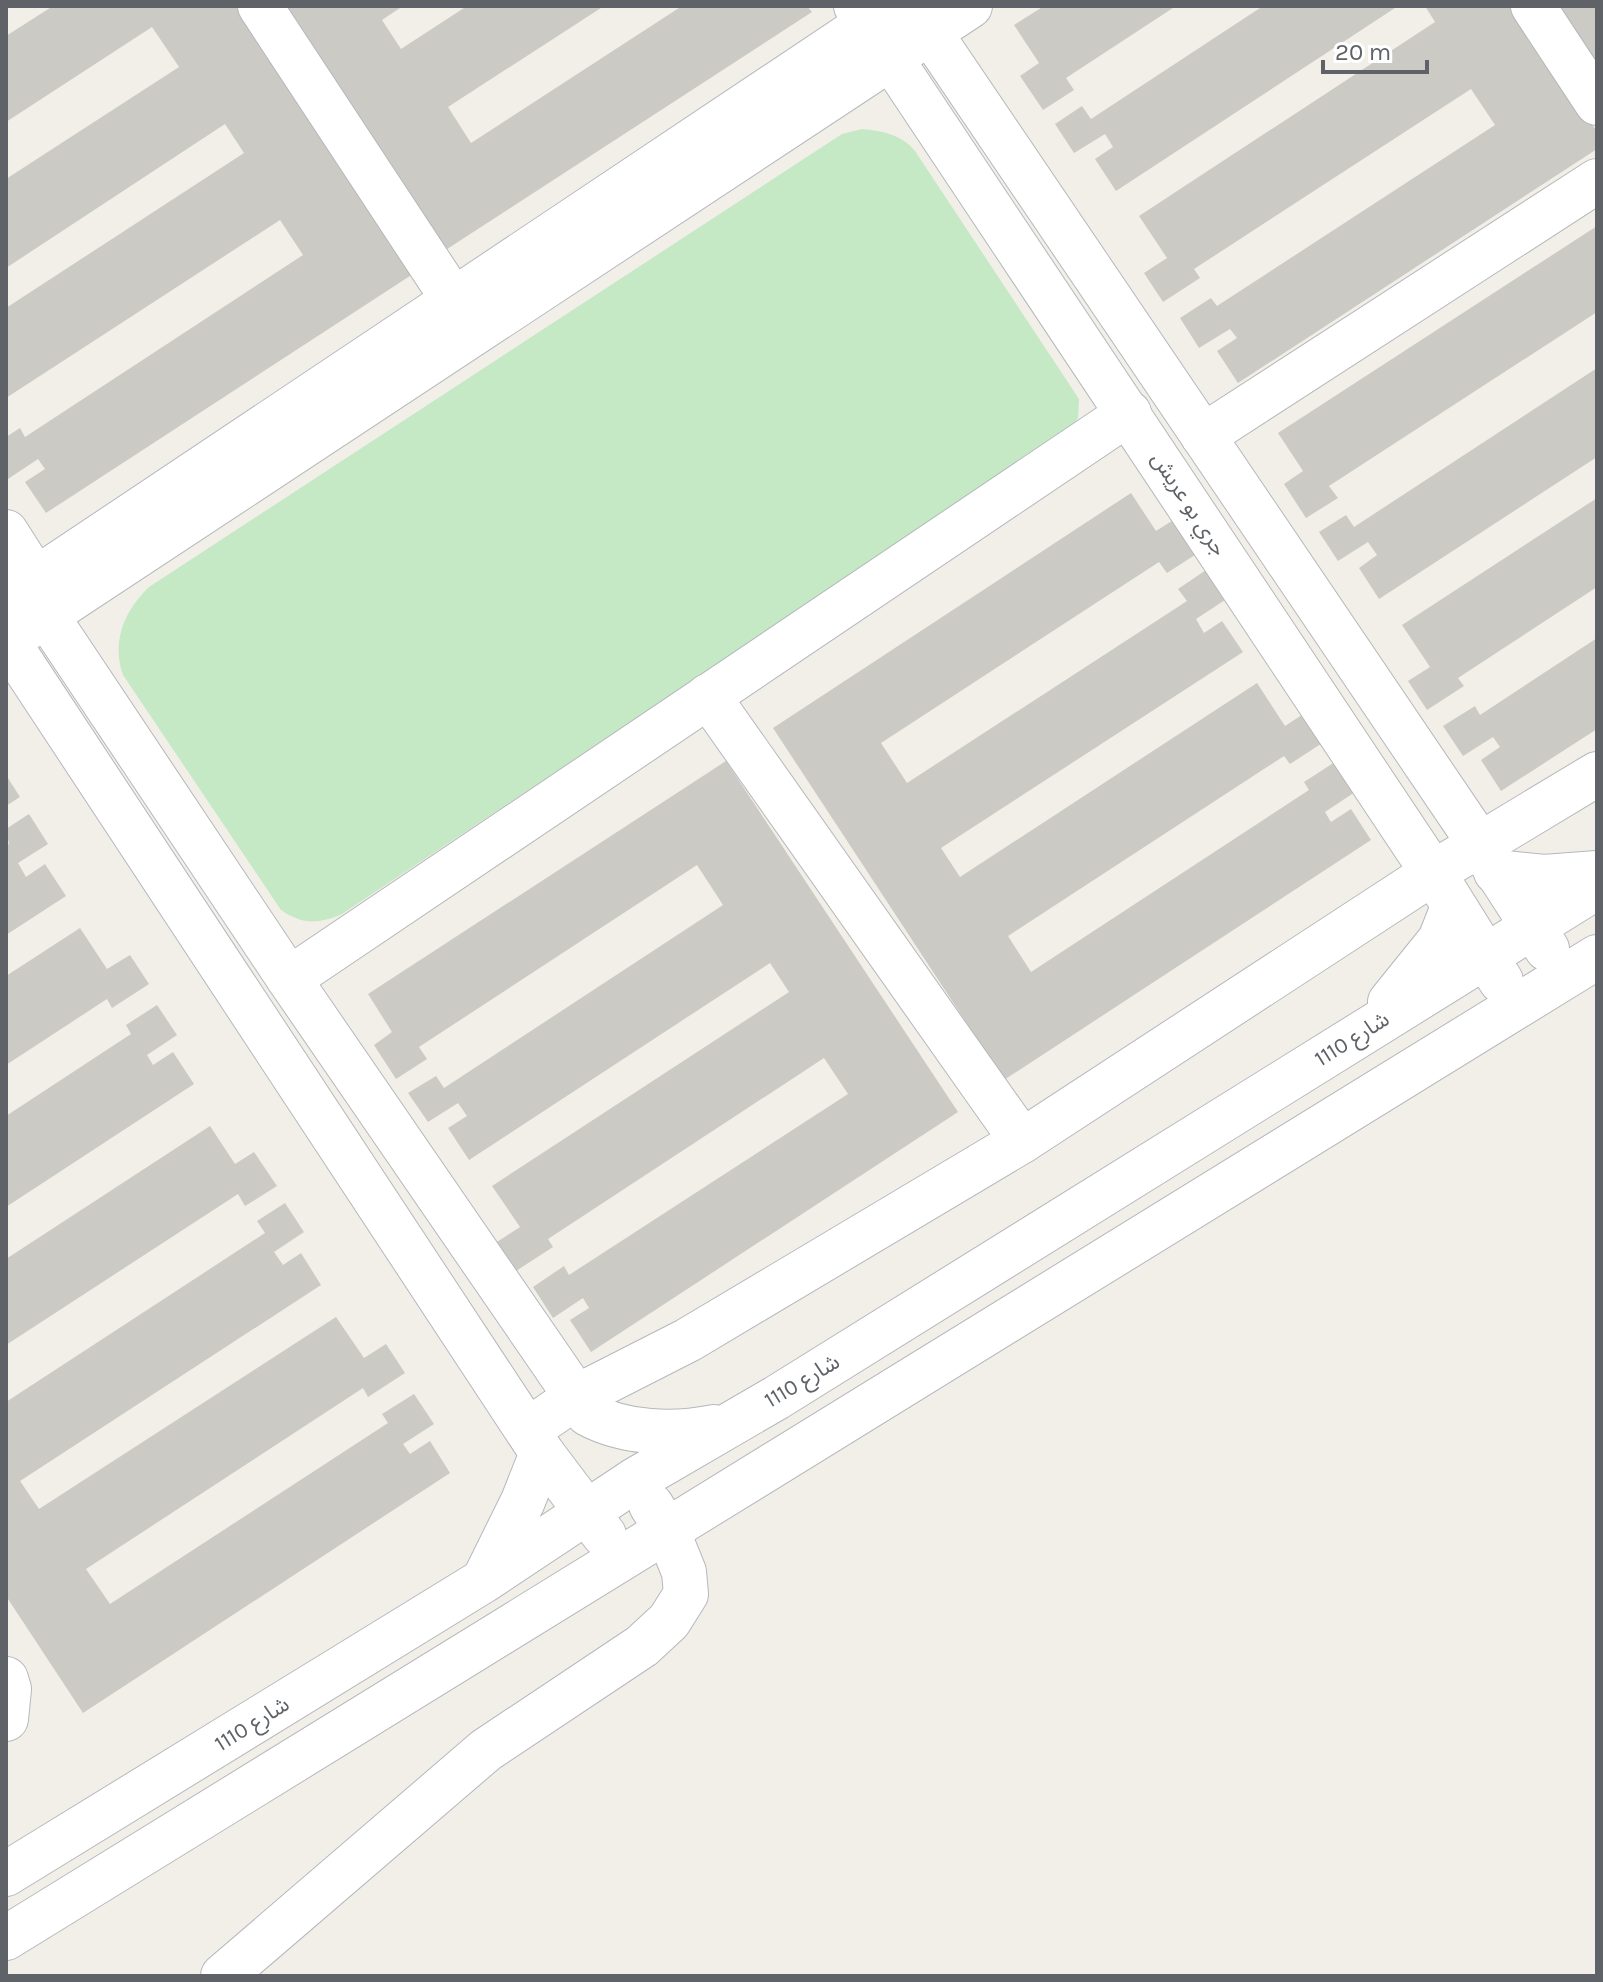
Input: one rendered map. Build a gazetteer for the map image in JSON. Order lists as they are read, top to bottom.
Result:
{
  "streets": {
    "street": ["جري بو عريش", "شارع 1110"]
  },
  "crossings": [
    ["جري بو عريش", "شارع 1110"]
  ],
  "scale_bar": "20 m"
}
